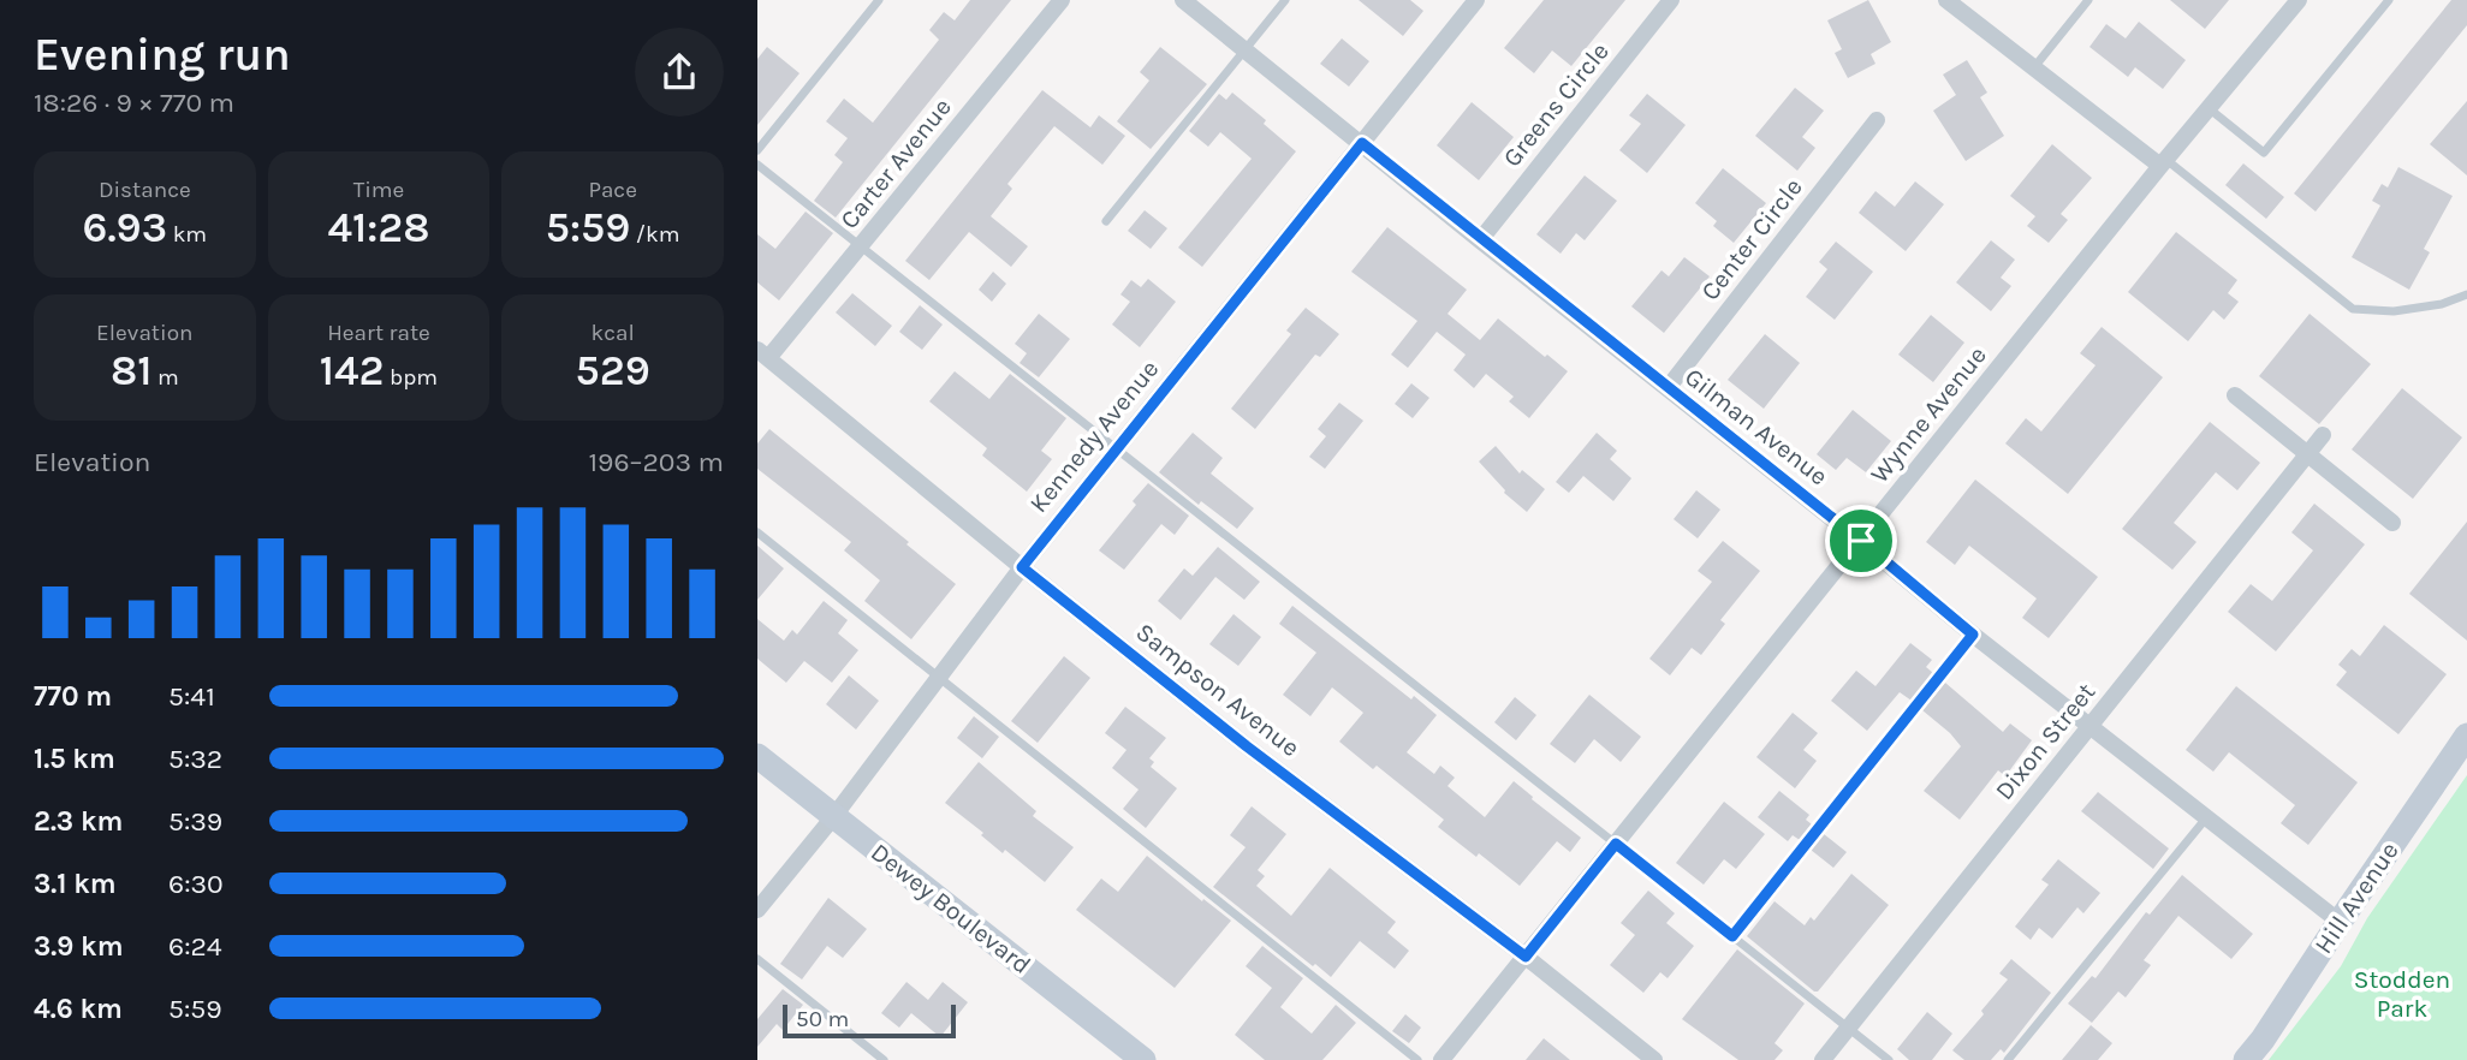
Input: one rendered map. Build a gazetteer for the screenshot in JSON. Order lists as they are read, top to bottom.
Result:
{
  "streets": {
    "street": [
      "Greens Circle",
      "Carter Avenue",
      "Center Circle",
      "Wynne Avenue",
      "Gilman Avenue",
      "Kennedy Avenue",
      "Sampson Avenue",
      "Dixon Street",
      "Hill Avenue",
      "Dewey Boulevard"
    ]
  },
  "crossings": [
    ["Greens Circle", "Gilman Avenue"],
    ["Carter Avenue", "Sampson Avenue"],
    ["Center Circle", "Gilman Avenue"],
    ["Wynne Avenue", "Gilman Avenue"],
    ["Wynne Avenue", "Sampson Avenue"],
    ["Gilman Avenue", "Kennedy Avenue"],
    ["Gilman Avenue", "Dixon Street"],
    ["Gilman Avenue", "Hill Avenue"],
    ["Kennedy Avenue", "Sampson Avenue"],
    ["Kennedy Avenue", "Dewey Boulevard"]
  ],
  "parks": ["Stodden Park"],
  "scale_bar": "50 m",
  "page": {
    "heading": ["Evening run", "18:26 · 9 × 770 m"],
    "stats": [
      ["Distance", "6.93 km"],
      ["Time", "41:28"],
      ["Pace", "5:59 /km"],
      ["Elevation", "81 m"],
      ["Heart rate", "142 bpm"],
      ["kcal", "529"]
    ],
    "chart": ["Elevation", "196–203 m"],
    "list": [
      {
        "name": "770 m",
        "note": "5:41"
      },
      {
        "name": "1.5 km",
        "note": "5:32"
      },
      {
        "name": "2.3 km",
        "note": "5:39"
      },
      {
        "name": "3.1 km",
        "note": "6:30"
      },
      {
        "name": "3.9 km",
        "note": "6:24"
      },
      {
        "name": "4.6 km",
        "note": "5:59"
      }
    ],
    "scale": "50 m"
  }
}
